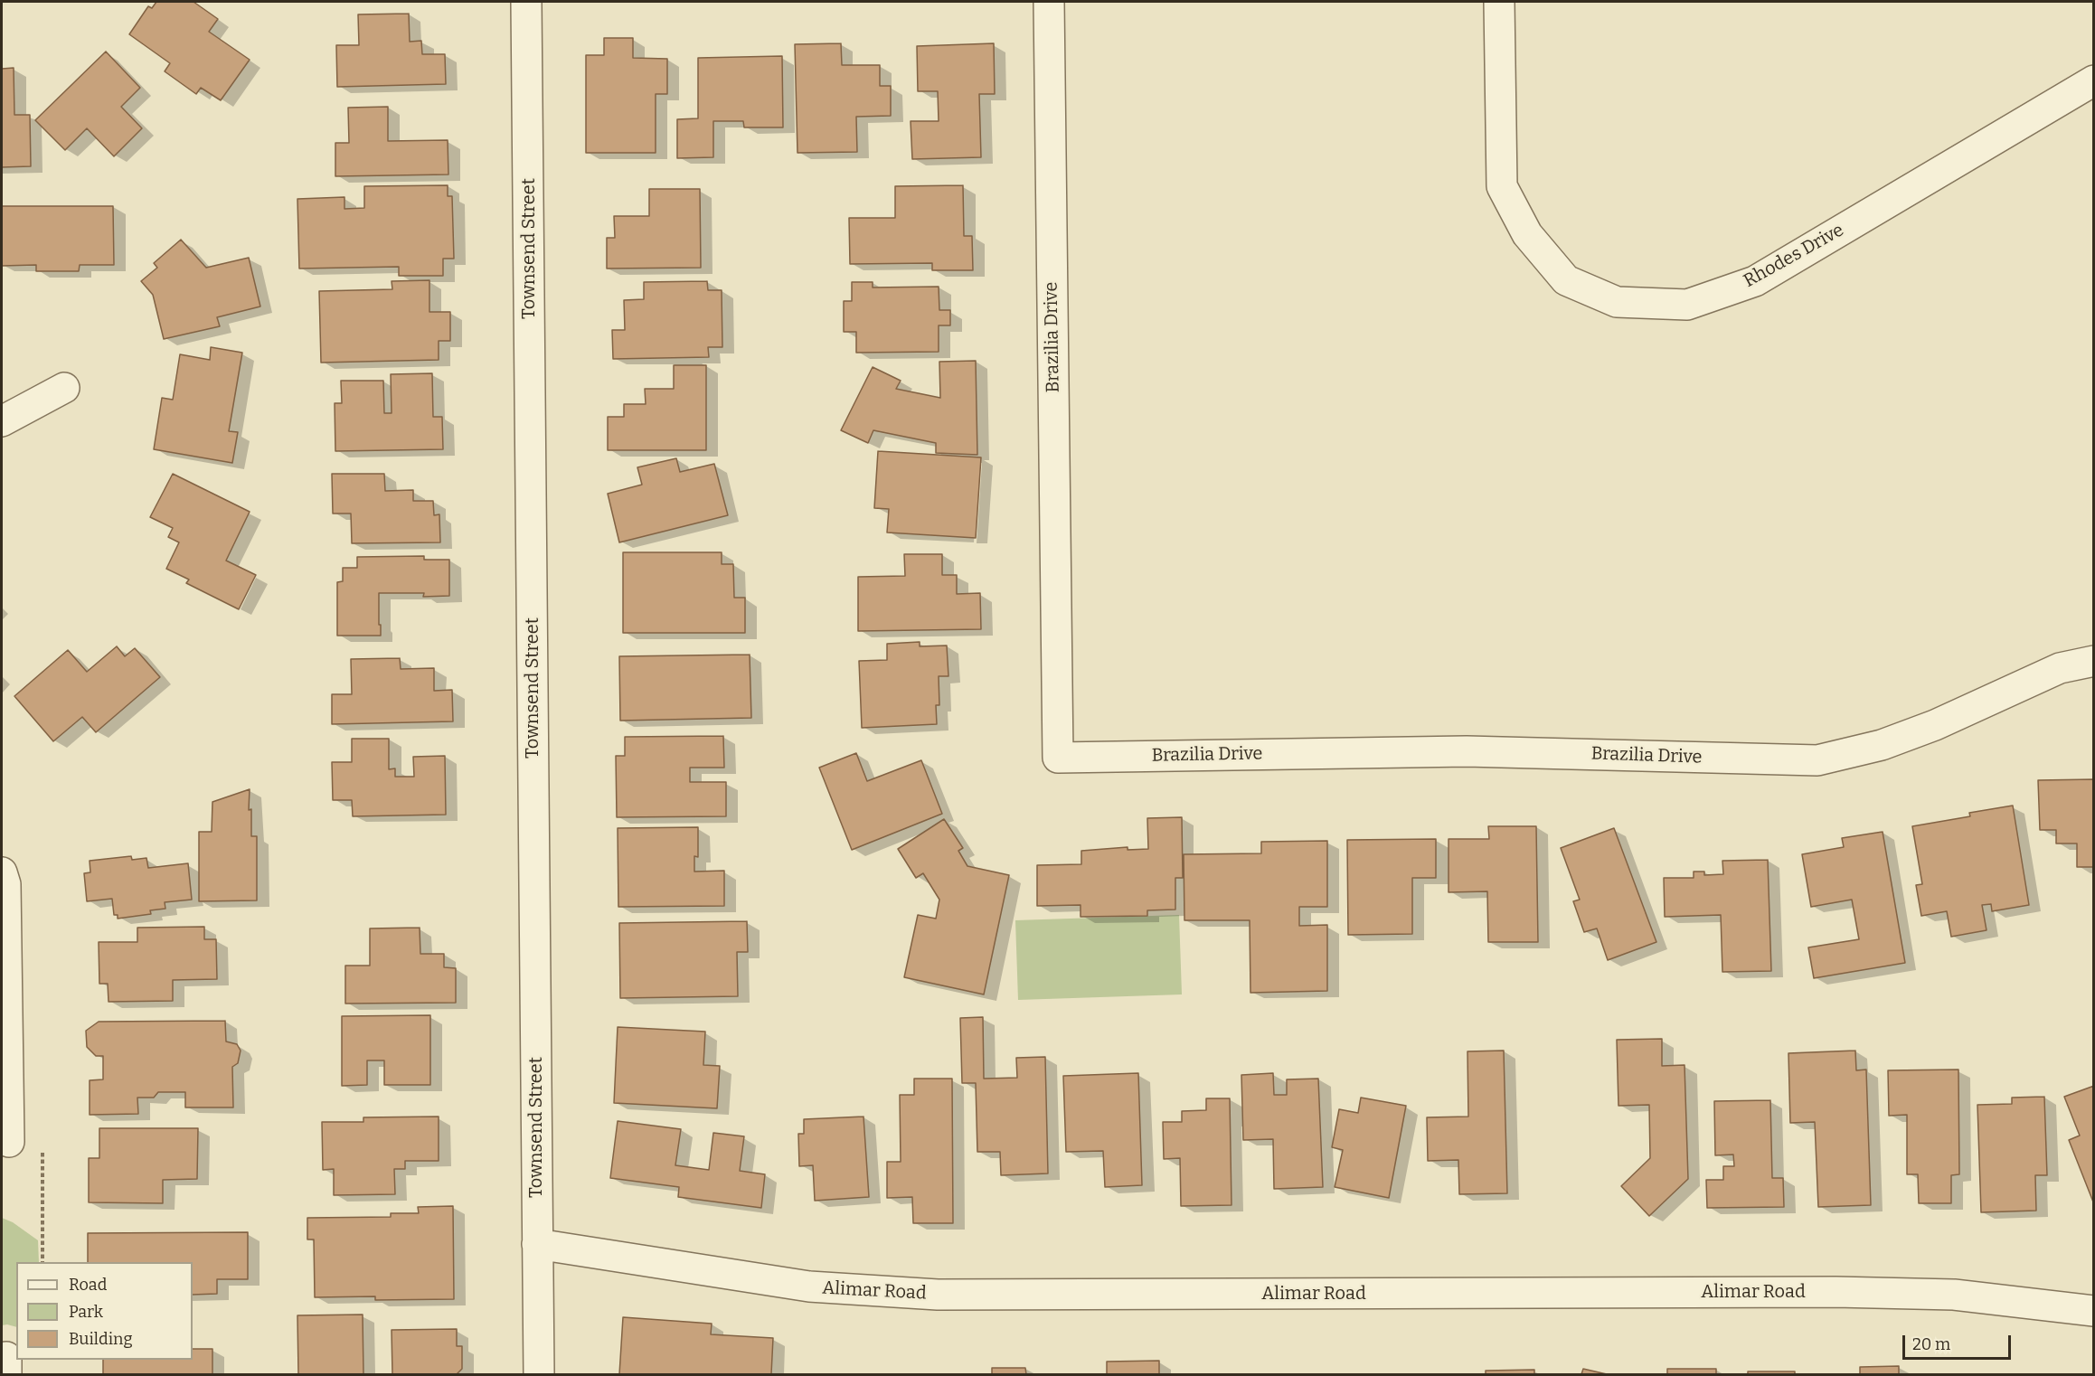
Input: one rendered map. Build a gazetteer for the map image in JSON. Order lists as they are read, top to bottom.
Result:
{
  "streets": {
    "street": [
      "Townsend Street",
      "Rhodes Drive",
      "Brazilia Drive",
      "Alimar Road"
    ]
  },
  "crossings": [
    ["Townsend Street", "Alimar Road"]
  ],
  "legend": ["Road", "Park", "Building"],
  "scale_bar": "20 m"
}
